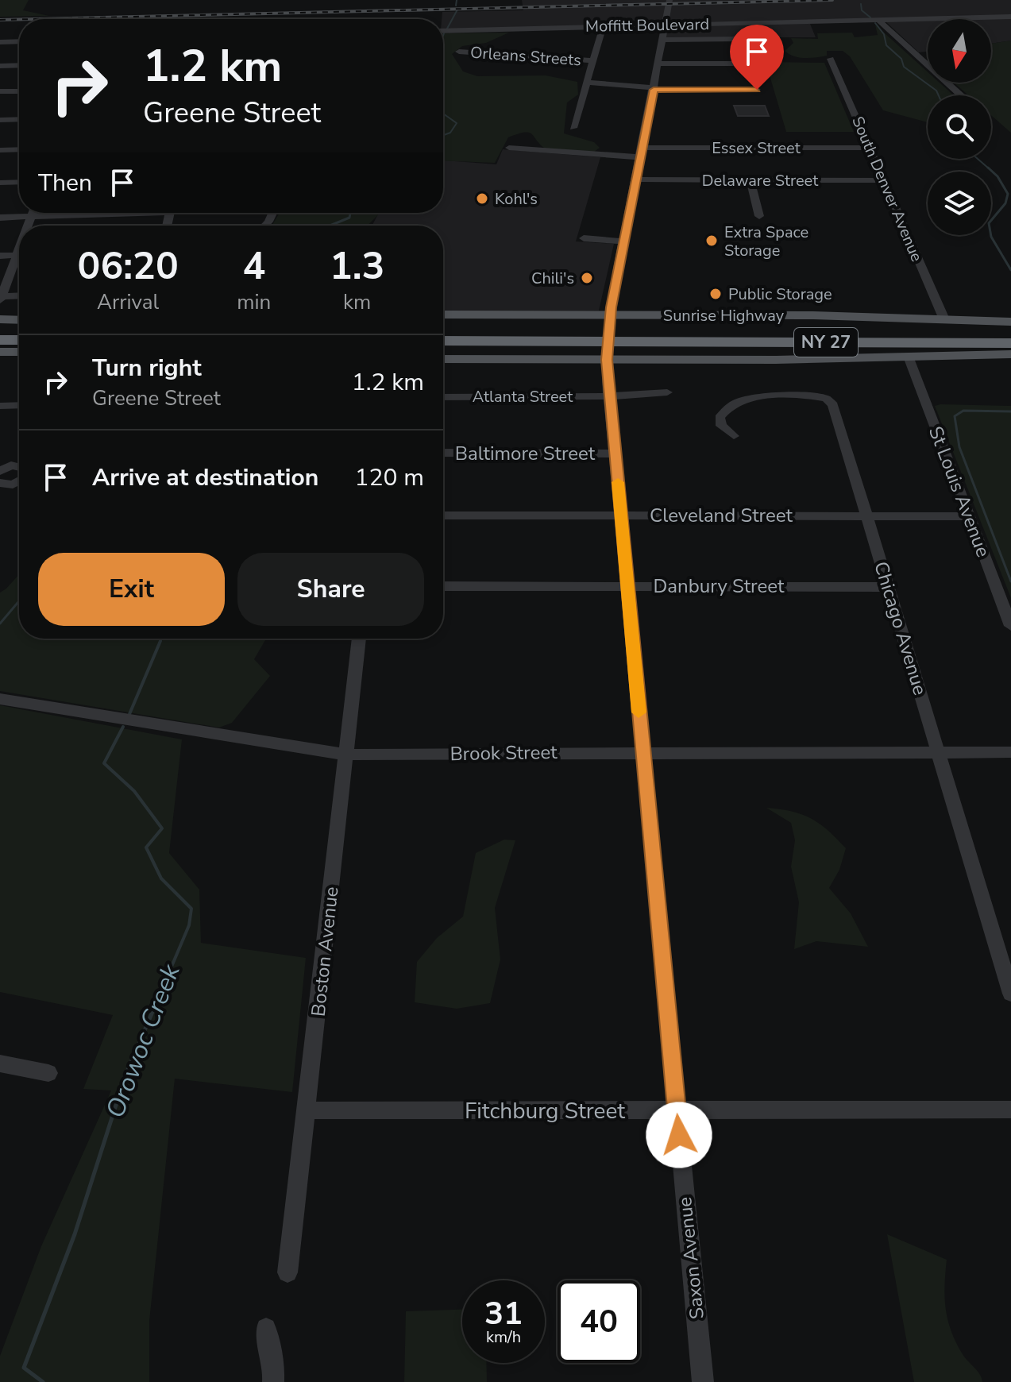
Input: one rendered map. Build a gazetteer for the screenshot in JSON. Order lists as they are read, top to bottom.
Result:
{
  "streets": {
    "highway": ["Sunrise Highway", "NY 27"],
    "street": [
      "Moffitt Boulevard",
      "Orleans Streets",
      "Essex Street",
      "Delaware Street",
      "South Denver Avenue",
      "Atlanta Street",
      "Baltimore Street",
      "St Louis Avenue",
      "Cleveland Street",
      "Danbury Street",
      "Chicago Avenue",
      "Brook Street",
      "Boston Avenue",
      "Fitchburg Street",
      "Saxon Avenue"
    ]
  },
  "crossings": [
    ["Moffitt Boulevard", "Saxon Avenue"],
    ["Essex Street", "South Denver Avenue"],
    ["Essex Street", "Saxon Avenue"],
    ["Delaware Street", "South Denver Avenue"],
    ["Delaware Street", "Saxon Avenue"],
    ["South Denver Avenue", "Sunrise Highway"],
    ["Sunrise Highway", "Saxon Avenue"],
    ["Atlanta Street", "Saxon Avenue"],
    ["Baltimore Street", "Saxon Avenue"],
    ["St Louis Avenue", "Cleveland Street"],
    ["Cleveland Street", "Chicago Avenue"],
    ["Cleveland Street", "Saxon Avenue"],
    ["Danbury Street", "Chicago Avenue"],
    ["Danbury Street", "Saxon Avenue"],
    ["Chicago Avenue", "Brook Street"],
    ["Brook Street", "Boston Avenue"],
    ["Brook Street", "Saxon Avenue"],
    ["Boston Avenue", "Fitchburg Street"],
    ["Fitchburg Street", "Saxon Avenue"]
  ],
  "water": ["Orowoc Creek"],
  "places": [
    "Kohl's",
    "Extra Space Storage",
    "Chili's",
    "Public Storage"
  ],
  "north": "bottom",
  "page": {
    "turn": ["1.2 km", "Greene Street"],
    "then": "Then",
    "eta": [
      "06:20",
      "Arrival",
      "4",
      "min",
      "1.3",
      "km"
    ],
    "list": [
      {
        "name": "Turn right",
        "note": "Greene Street",
        "value": "1.2 km"
      },
      {
        "name": "Arrive at destination",
        "value": "120 m"
      }
    ],
    "buttons": ["Exit", "Share"],
    "speed": "31 km/h",
    "limit": "40"
  }
}
